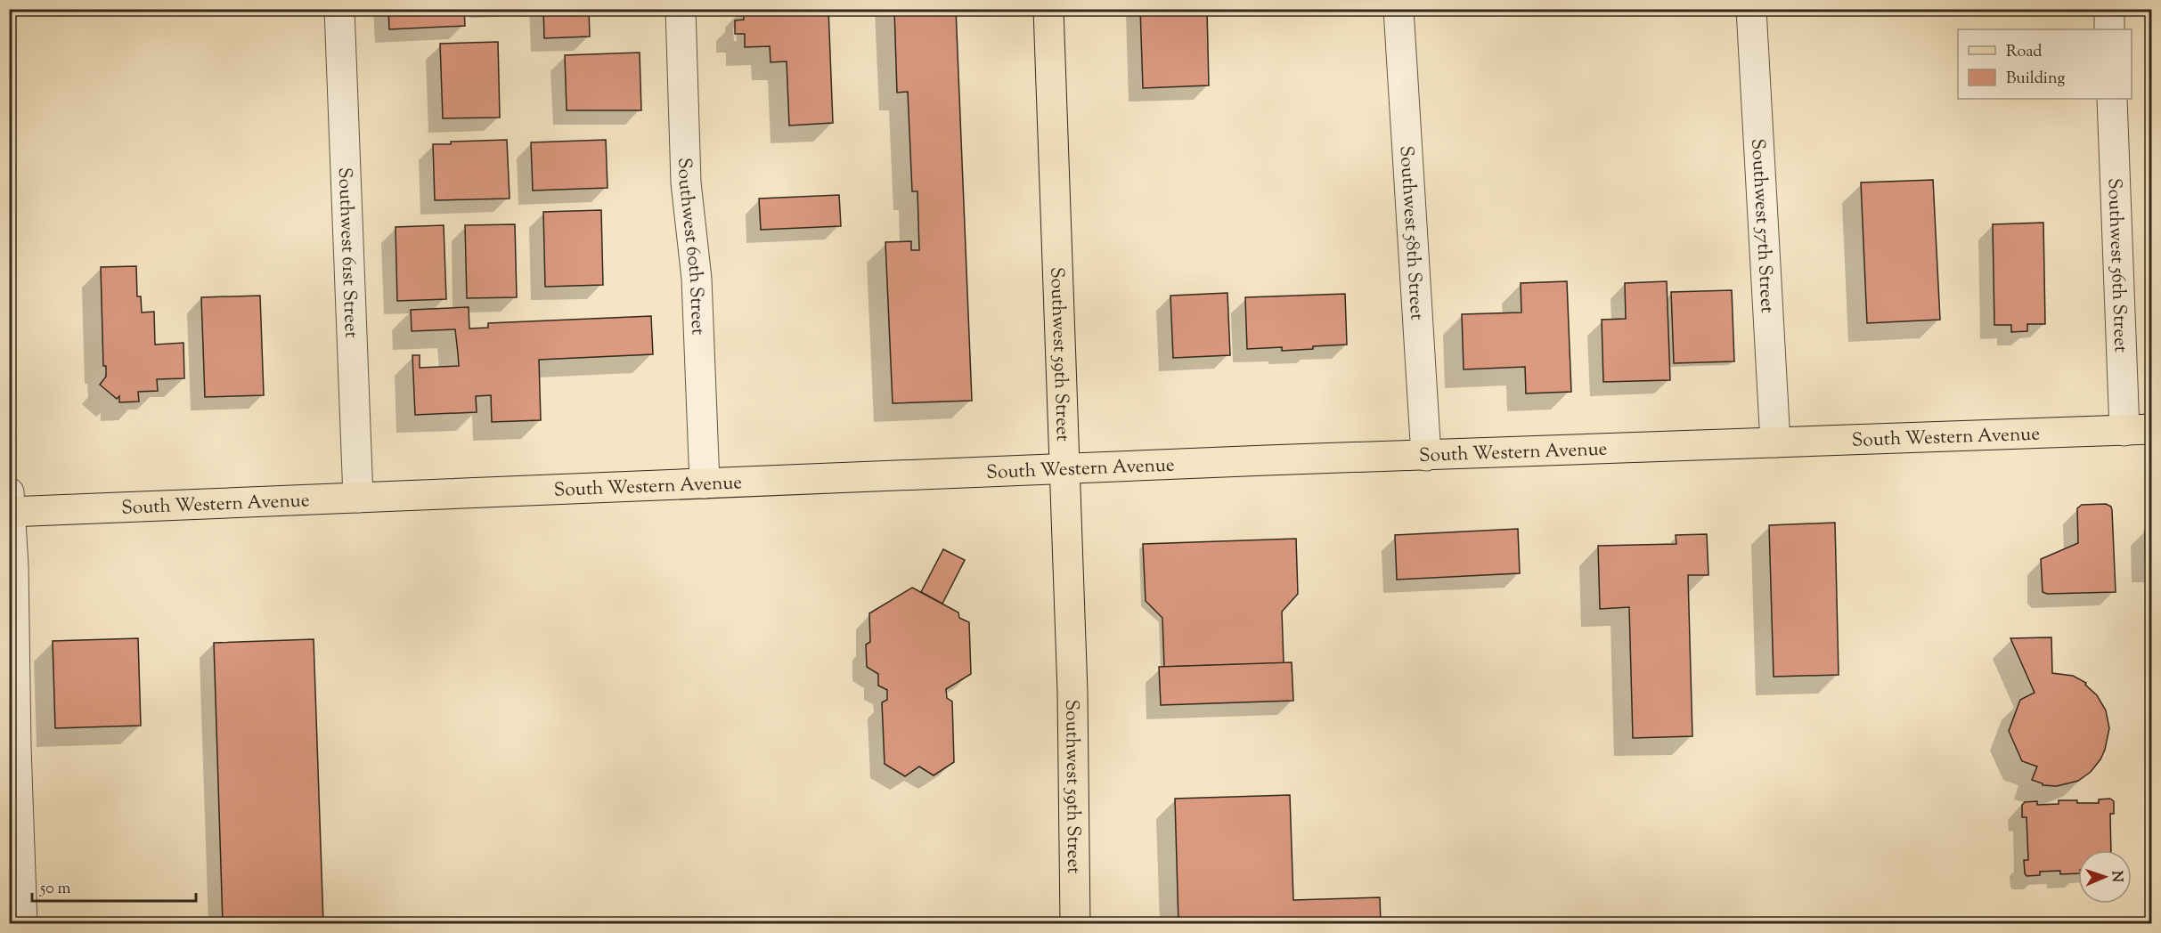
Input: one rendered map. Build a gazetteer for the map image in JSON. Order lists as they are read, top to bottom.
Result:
{
  "streets": {
    "main road": ["Southwest 59th Street", "South Western Avenue"],
    "street": [
      "Southwest 57th Street",
      "Southwest 58th Street",
      "Southwest 60th Street",
      "Southwest 61st Street",
      "Southwest 56th Street"
    ]
  },
  "crossings": [
    ["Southwest 57th Street", "South Western Avenue"],
    ["Southwest 58th Street", "South Western Avenue"],
    ["Southwest 60th Street", "South Western Avenue"],
    ["Southwest 61st Street", "South Western Avenue"],
    ["Southwest 56th Street", "South Western Avenue"],
    ["Southwest 59th Street", "South Western Avenue"]
  ],
  "legend": ["Road", "Building"],
  "scale_bar": "50 m",
  "north": "right"
}
